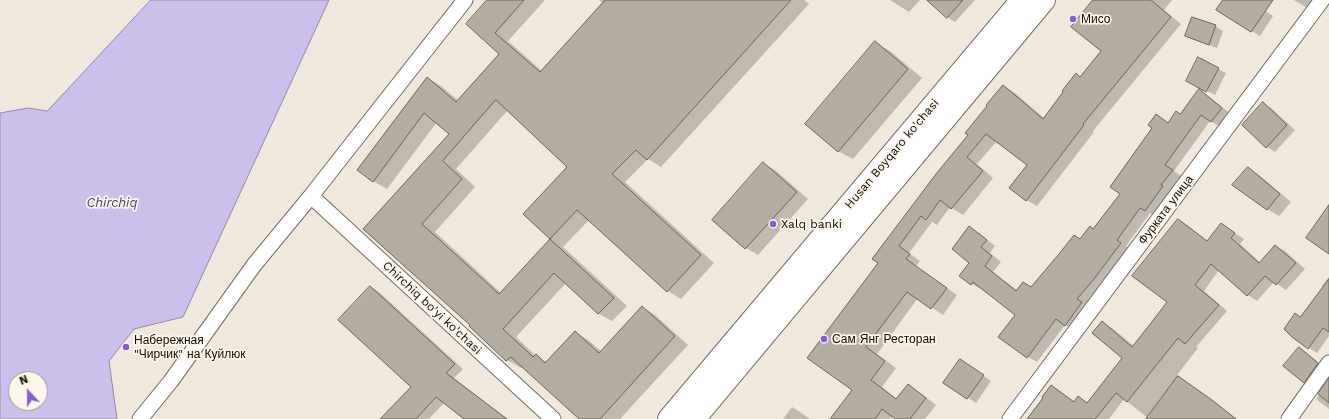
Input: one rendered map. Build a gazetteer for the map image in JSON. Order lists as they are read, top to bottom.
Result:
{
  "streets": {
    "main road": ["Husan Boyqaro ko'chasi"],
    "street": ["Фурката улица", "Chirchiq bo'yi ko'chasi"]
  },
  "water": ["Chirchiq"],
  "places": [
    "Мисо",
    "Xalq banki",
    "Сам Янг Ресторан",
    "Набережная \"Чирчик\" на Куйлюк"
  ],
  "north": "top"
}
